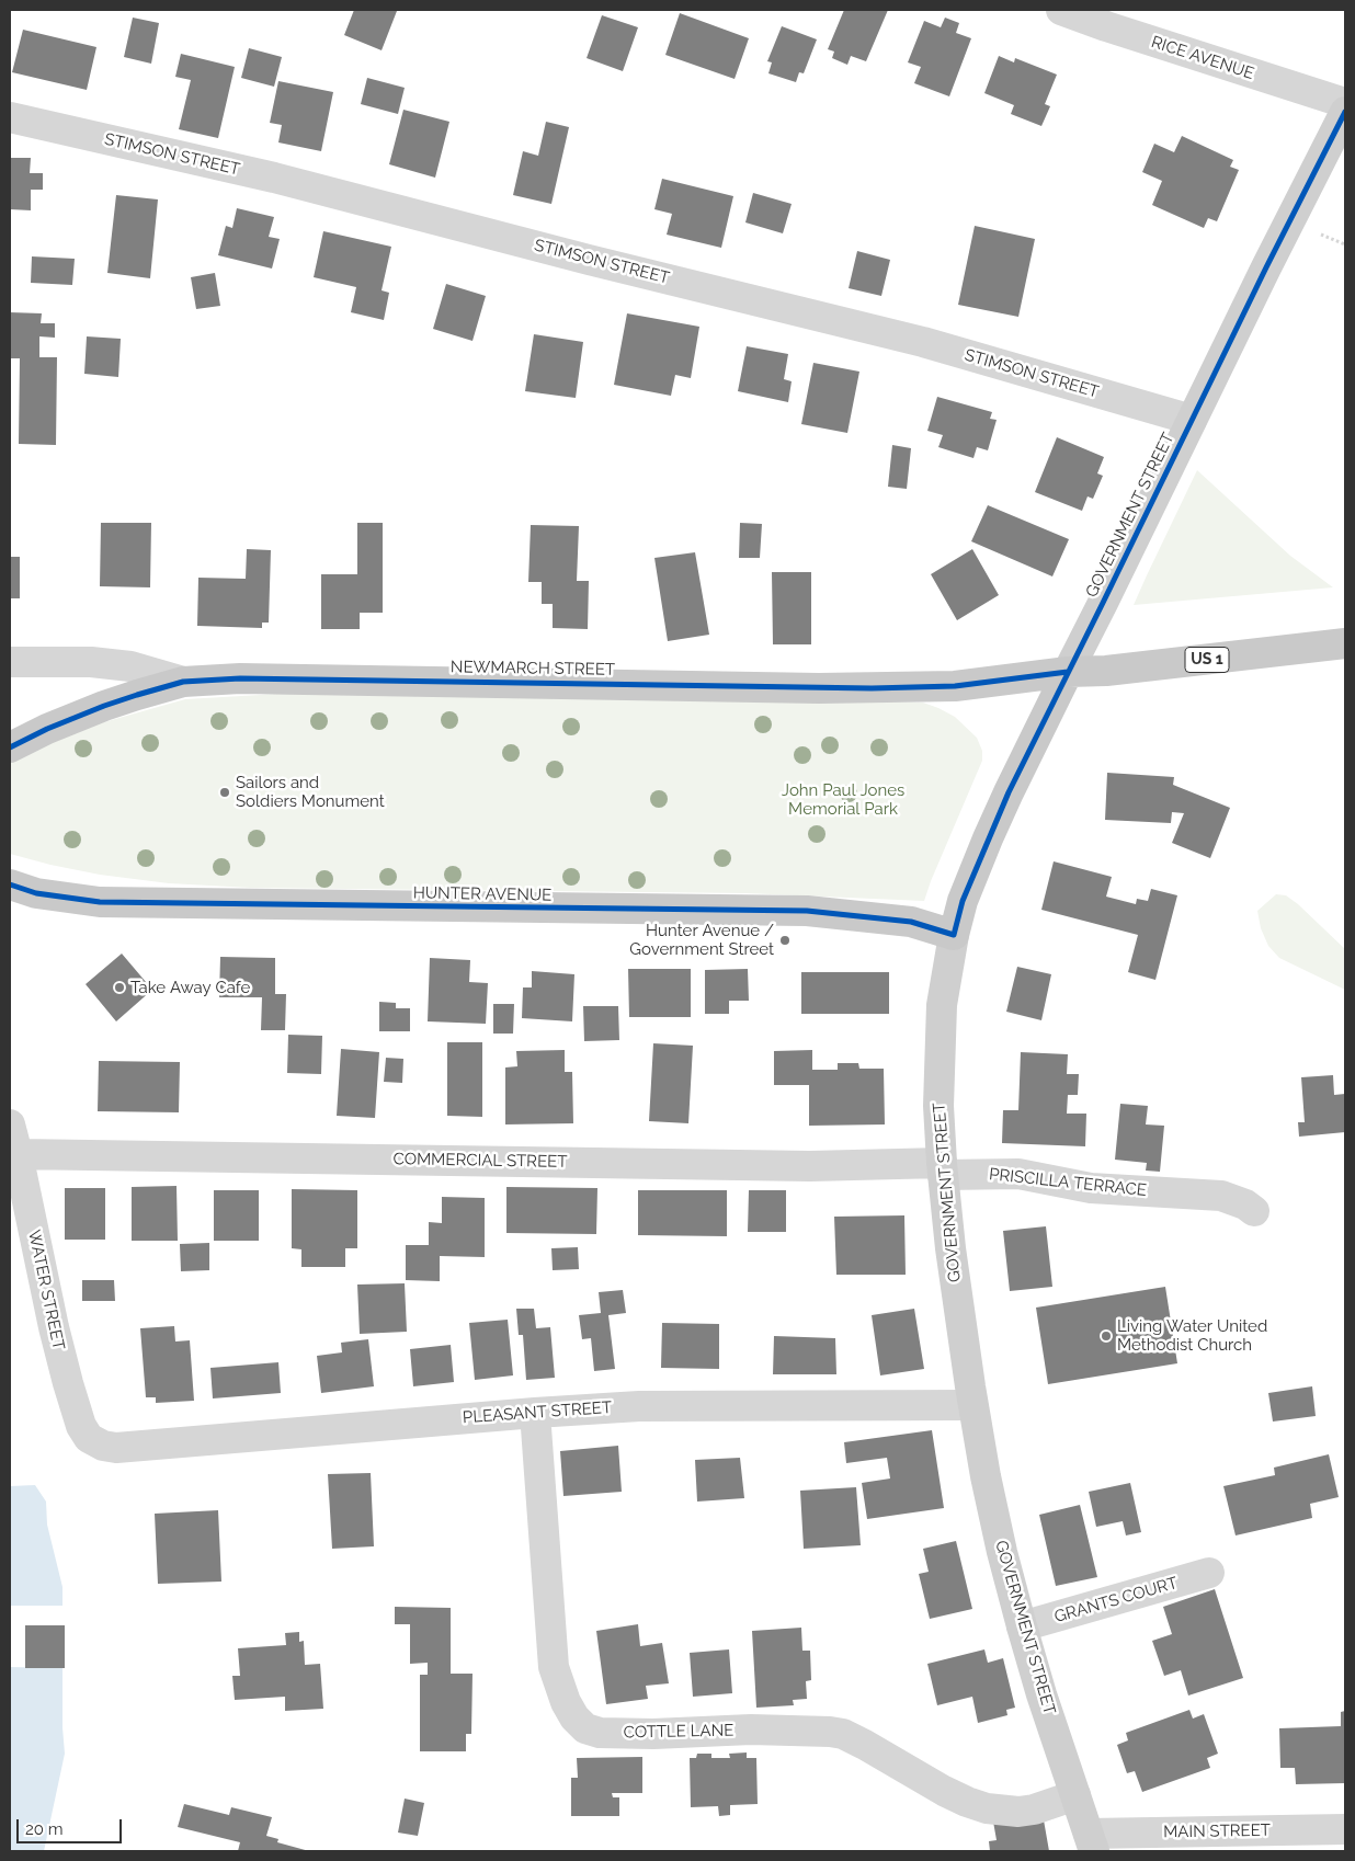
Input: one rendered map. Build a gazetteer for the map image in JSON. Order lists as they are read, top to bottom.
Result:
{
  "streets": {
    "main road": [
      "GOVERNMENT STREET",
      "US 1",
      "NEWMARCH STREET",
      "HUNTER AVENUE"
    ],
    "street": [
      "RICE AVENUE",
      "STIMSON STREET",
      "COMMERCIAL STREET",
      "PRISCILLA TERRACE",
      "WATER STREET",
      "PLEASANT STREET",
      "GRANTS COURT",
      "COTTLE LANE",
      "MAIN STREET"
    ]
  },
  "crossings": [
    ["STIMSON STREET", "GOVERNMENT STREET"],
    ["GOVERNMENT STREET", "US 1"],
    ["GOVERNMENT STREET", "NEWMARCH STREET"],
    ["GOVERNMENT STREET", "HUNTER AVENUE"],
    ["GOVERNMENT STREET", "COMMERCIAL STREET"],
    ["GOVERNMENT STREET", "PRISCILLA TERRACE"],
    ["GOVERNMENT STREET", "PLEASANT STREET"],
    ["GOVERNMENT STREET", "GRANTS COURT"],
    ["GOVERNMENT STREET", "COTTLE LANE"],
    ["GOVERNMENT STREET", "MAIN STREET"],
    ["US 1", "NEWMARCH STREET"],
    ["COMMERCIAL STREET", "PRISCILLA TERRACE"],
    ["COMMERCIAL STREET", "WATER STREET"],
    ["WATER STREET", "PLEASANT STREET"],
    ["PLEASANT STREET", "COTTLE LANE"]
  ],
  "parks": ["John Paul Jones Memorial Park"],
  "places": [
    "Sailors and Soldiers Monument",
    "Hunter Avenue / Government Street",
    "Take Away Cafe",
    "Living Water United Methodist Church"
  ],
  "scale_bar": "20 m"
}
